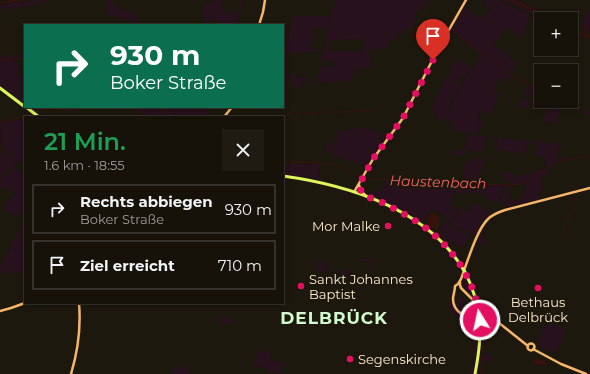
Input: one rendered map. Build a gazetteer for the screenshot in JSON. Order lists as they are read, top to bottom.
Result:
{
  "districts": ["DELBRÜCK"],
  "water": ["Haustenbach"],
  "places": [
    "Mor Malke",
    "Sankt Johannes Baptist",
    "Bethaus Delbrück",
    "Segenskirche"
  ],
  "page": {
    "map_buttons": ["+", "−"],
    "turn": ["930 m", "Boker Straße"],
    "heading": ["21 Min.", "1.6 km · 18:55"],
    "list": [
      {
        "name": "Rechts abbiegen",
        "note": "Boker Straße",
        "value": "930 m"
      },
      {
        "name": "Ziel erreicht",
        "value": "710 m"
      }
    ]
  }
}
